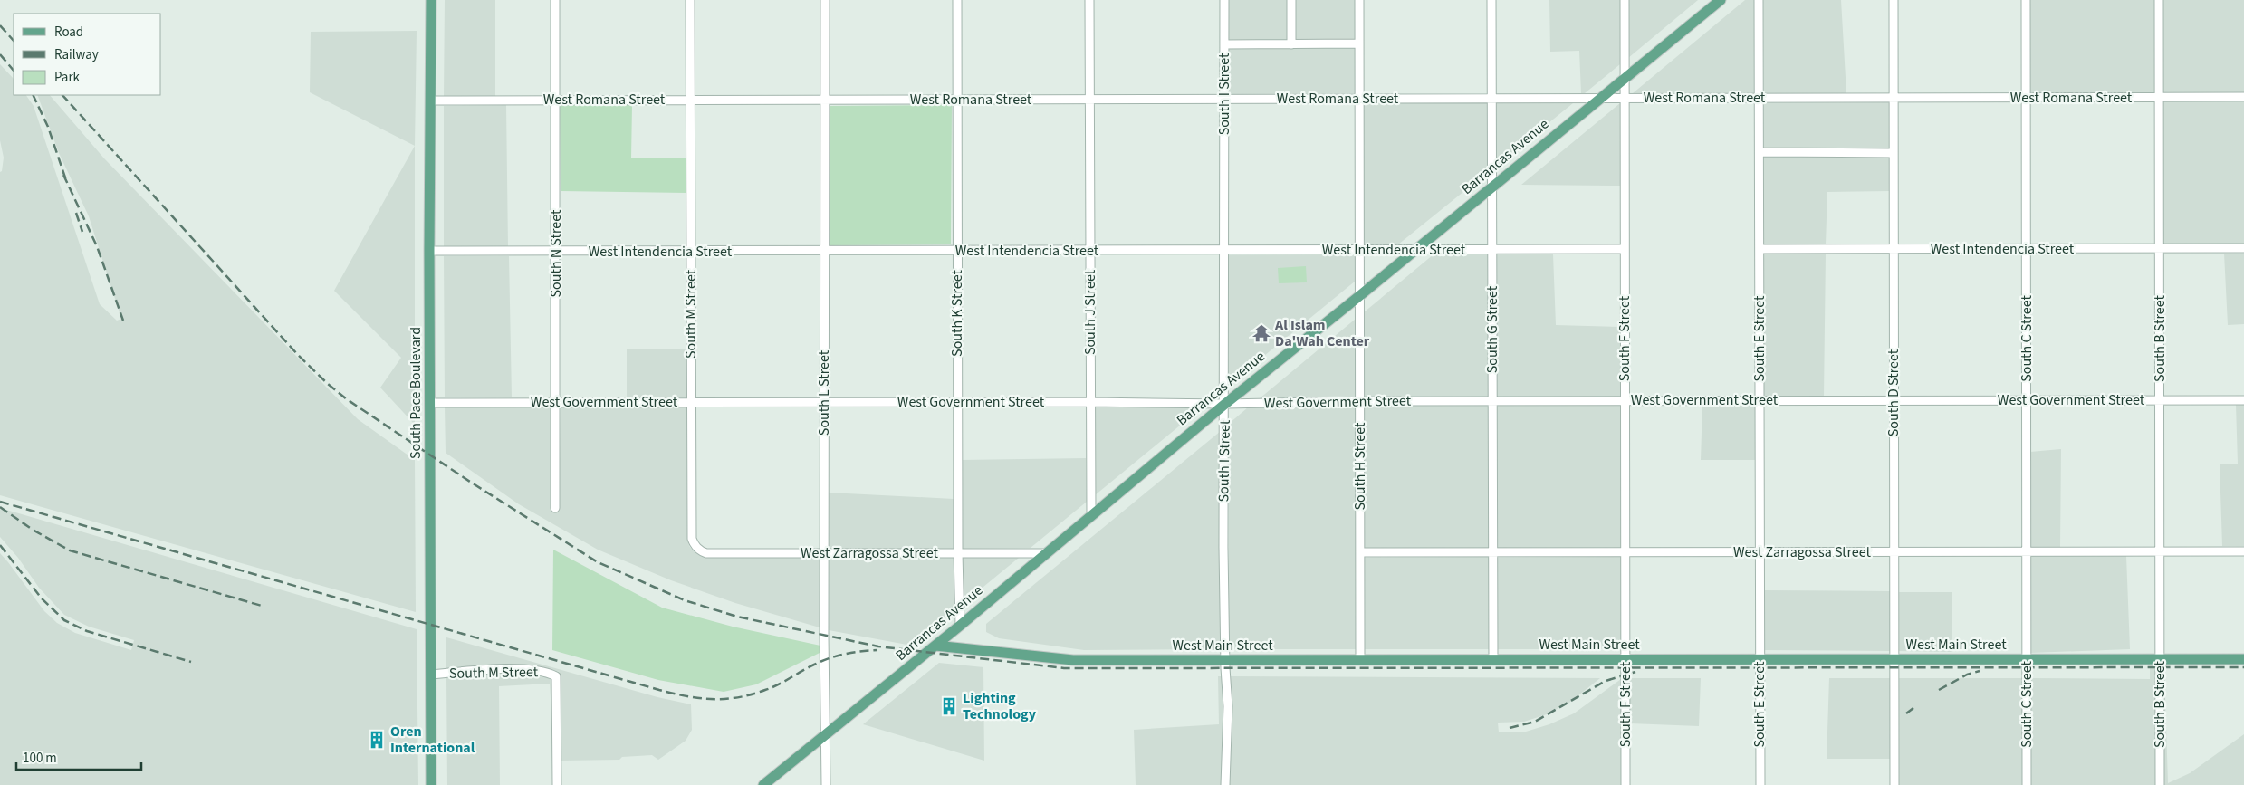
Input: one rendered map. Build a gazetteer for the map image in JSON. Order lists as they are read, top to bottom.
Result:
{
  "streets": {
    "main road": ["Barrancas Avenue", "South Pace Boulevard", "West Main Street"],
    "street": [
      "South I Street",
      "West Romana Street",
      "West Intendencia Street",
      "South N Street",
      "South J Street",
      "South K Street",
      "South M Street",
      "South G Street",
      "South F Street",
      "South E Street",
      "South C Street",
      "South B Street",
      "South L Street",
      "South D Street",
      "West Government Street",
      "South H Street",
      "West Zarragossa Street"
    ]
  },
  "crossings": [
    ["South I Street", "West Romana Street"],
    ["South I Street", "Barrancas Avenue"],
    ["South I Street", "West Intendencia Street"],
    ["South I Street", "West Government Street"],
    ["South I Street", "West Main Street"],
    ["West Romana Street", "Barrancas Avenue"],
    ["West Romana Street", "South N Street"],
    ["West Romana Street", "South J Street"],
    ["West Romana Street", "South K Street"],
    ["West Romana Street", "South M Street"],
    ["West Romana Street", "South G Street"],
    ["West Romana Street", "South F Street"],
    ["West Romana Street", "South E Street"],
    ["West Romana Street", "South C Street"],
    ["West Romana Street", "South B Street"],
    ["West Romana Street", "South Pace Boulevard"],
    ["West Romana Street", "South L Street"],
    ["West Romana Street", "South D Street"],
    ["West Romana Street", "South H Street"],
    ["Barrancas Avenue", "West Intendencia Street"],
    ["Barrancas Avenue", "South J Street"],
    ["Barrancas Avenue", "South K Street"],
    ["Barrancas Avenue", "South G Street"],
    ["Barrancas Avenue", "South F Street"],
    ["Barrancas Avenue", "South L Street"],
    ["Barrancas Avenue", "West Government Street"],
    ["Barrancas Avenue", "South H Street"],
    ["Barrancas Avenue", "West Zarragossa Street"],
    ["Barrancas Avenue", "West Main Street"],
    ["West Intendencia Street", "South N Street"],
    ["West Intendencia Street", "South J Street"],
    ["West Intendencia Street", "South K Street"],
    ["West Intendencia Street", "South M Street"],
    ["West Intendencia Street", "South G Street"],
    ["West Intendencia Street", "South F Street"],
    ["West Intendencia Street", "South E Street"],
    ["West Intendencia Street", "South C Street"],
    ["West Intendencia Street", "South B Street"],
    ["West Intendencia Street", "South Pace Boulevard"],
    ["West Intendencia Street", "South L Street"],
    ["West Intendencia Street", "South D Street"],
    ["West Intendencia Street", "South H Street"],
    ["South N Street", "West Government Street"],
    ["South J Street", "West Government Street"],
    ["South K Street", "West Government Street"],
    ["South K Street", "West Zarragossa Street"],
    ["South M Street", "South Pace Boulevard"],
    ["South M Street", "West Government Street"],
    ["South M Street", "West Zarragossa Street"],
    ["South G Street", "West Government Street"],
    ["South G Street", "West Zarragossa Street"],
    ["South G Street", "West Main Street"],
    ["South F Street", "West Government Street"],
    ["South F Street", "West Zarragossa Street"],
    ["South F Street", "West Main Street"],
    ["South E Street", "West Government Street"],
    ["South E Street", "West Zarragossa Street"],
    ["South E Street", "West Main Street"],
    ["South C Street", "West Government Street"],
    ["South C Street", "West Zarragossa Street"],
    ["South C Street", "West Main Street"],
    ["South B Street", "West Government Street"],
    ["South B Street", "West Zarragossa Street"],
    ["South B Street", "West Main Street"],
    ["South Pace Boulevard", "West Government Street"],
    ["South L Street", "West Government Street"],
    ["South L Street", "West Zarragossa Street"],
    ["South D Street", "West Government Street"],
    ["South D Street", "West Zarragossa Street"],
    ["South D Street", "West Main Street"],
    ["West Government Street", "South H Street"],
    ["South H Street", "West Zarragossa Street"],
    ["South H Street", "West Main Street"]
  ],
  "places": {
    "temple": ["Al Islam Da'Wah Center"],
    "building": ["Lighting Technology", "Oren International"]
  },
  "legend": ["Road", "Railway", "Park"],
  "scale_bar": "100 m"
}
